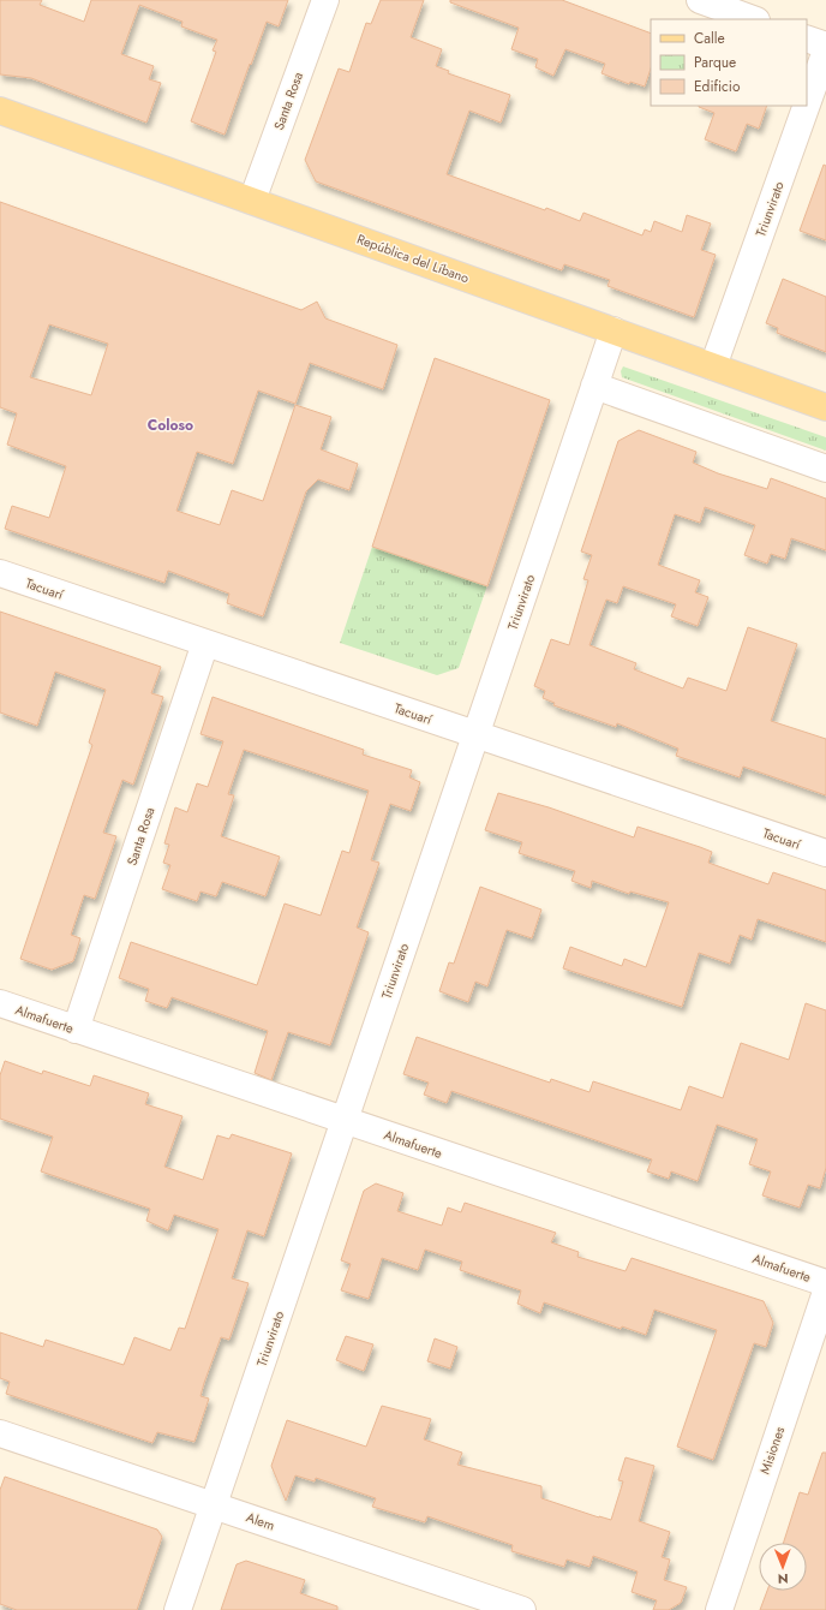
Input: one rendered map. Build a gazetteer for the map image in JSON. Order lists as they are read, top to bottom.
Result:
{
  "streets": {
    "main road": ["República del Líbano"],
    "street": [
      "Santa Rosa",
      "Triunvirato",
      "Tacuarí",
      "Almafuerte",
      "Misiones",
      "Alem"
    ]
  },
  "crossings": [
    ["Santa Rosa", "República del Líbano"],
    ["Santa Rosa", "Tacuarí"],
    ["Santa Rosa", "Almafuerte"],
    ["Triunvirato", "República del Líbano"],
    ["Triunvirato", "Tacuarí"],
    ["Triunvirato", "Almafuerte"],
    ["Triunvirato", "Alem"]
  ],
  "districts": ["Coloso"],
  "legend": ["Calle", "Parque", "Edificio"],
  "north": "bottom"
}
